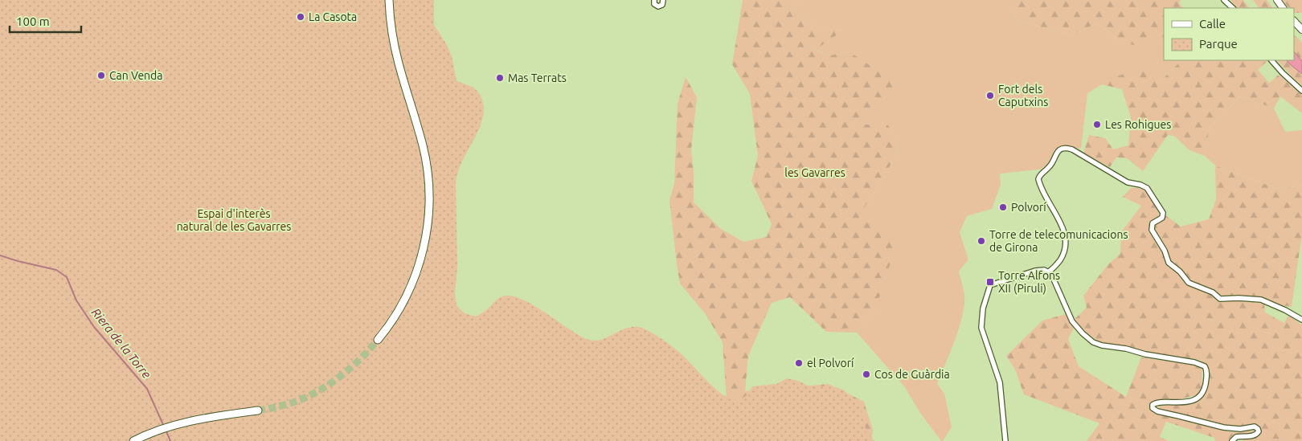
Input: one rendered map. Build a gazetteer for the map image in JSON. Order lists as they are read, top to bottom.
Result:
{
  "water": ["Riera de la Torre"],
  "parks": ["les Gavarres", "Espai d'interès natural de les Gavarres"],
  "places": {
    "other": [
      "La Casota",
      "Can Venda",
      "Mas Terrats",
      "Fort dels Caputxins",
      "Les Rohigues",
      "Polvorí",
      "Torre de telecomunicacions de Girona",
      "el Polvorí",
      "Cos de Guàrdia"
    ],
    "transit": ["Torre Alfons XII (Piruli)"]
  },
  "legend": ["Calle", "Parque"],
  "scale_bar": "100 m"
}
